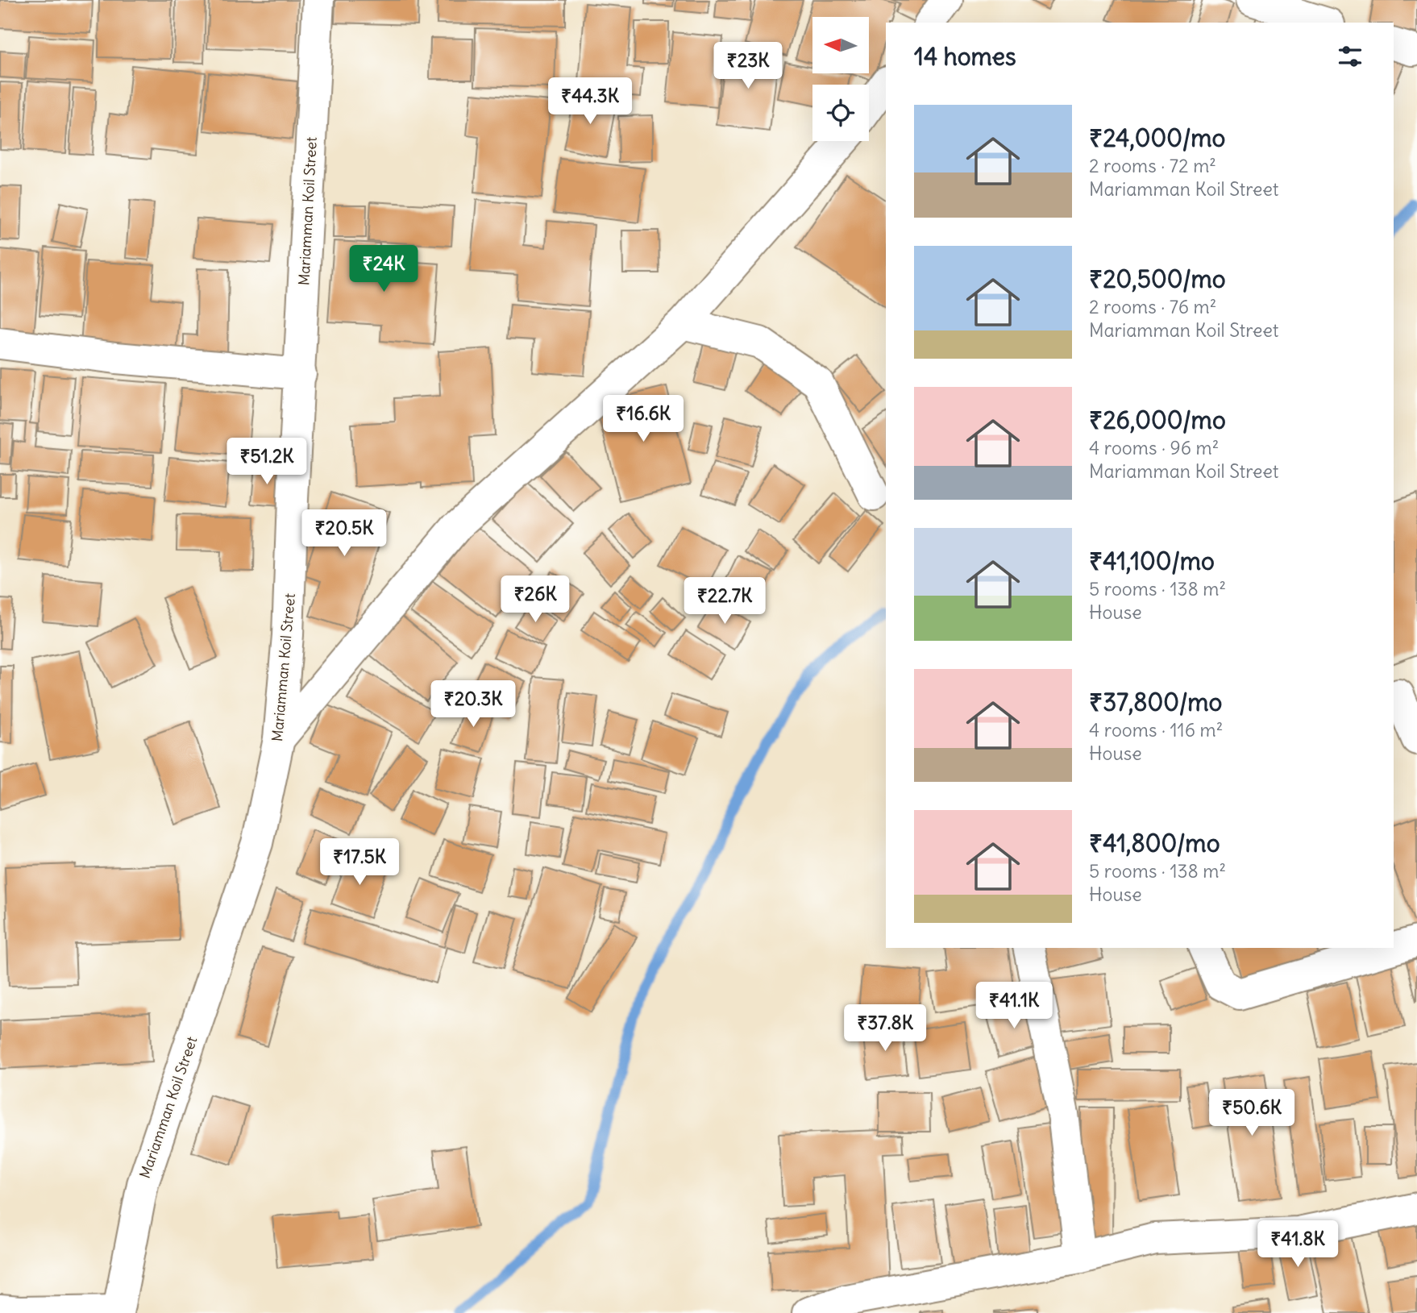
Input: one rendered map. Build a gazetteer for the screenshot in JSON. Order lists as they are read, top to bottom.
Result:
{
  "streets": {
    "street": ["Mariamman Koil Street"]
  },
  "north": "left",
  "page": {
    "heading": "14 homes",
    "price": [
      "₹23K",
      "₹44.3K",
      "₹24K",
      "₹16.6K",
      "₹51.2K",
      "₹20.5K",
      "₹26K",
      "₹22.7K",
      "₹20.3K",
      "₹17.5K",
      "₹41.1K",
      "₹37.8K",
      "₹50.6K",
      "₹41.8K"
    ],
    "list": [
      {
        "name": "₹24,000/mo",
        "note": "2 rooms · 72 m² · Mariamman Koil Street"
      },
      {
        "name": "₹20,500/mo",
        "note": "2 rooms · 76 m² · Mariamman Koil Street"
      },
      {
        "name": "₹26,000/mo",
        "note": "4 rooms · 96 m² · Mariamman Koil Street"
      },
      {
        "name": "₹41,100/mo",
        "note": "5 rooms · 138 m² · House"
      },
      {
        "name": "₹37,800/mo",
        "note": "4 rooms · 116 m² · House"
      },
      {
        "name": "₹41,800/mo",
        "note": "5 rooms · 138 m² · House"
      }
    ]
  }
}
